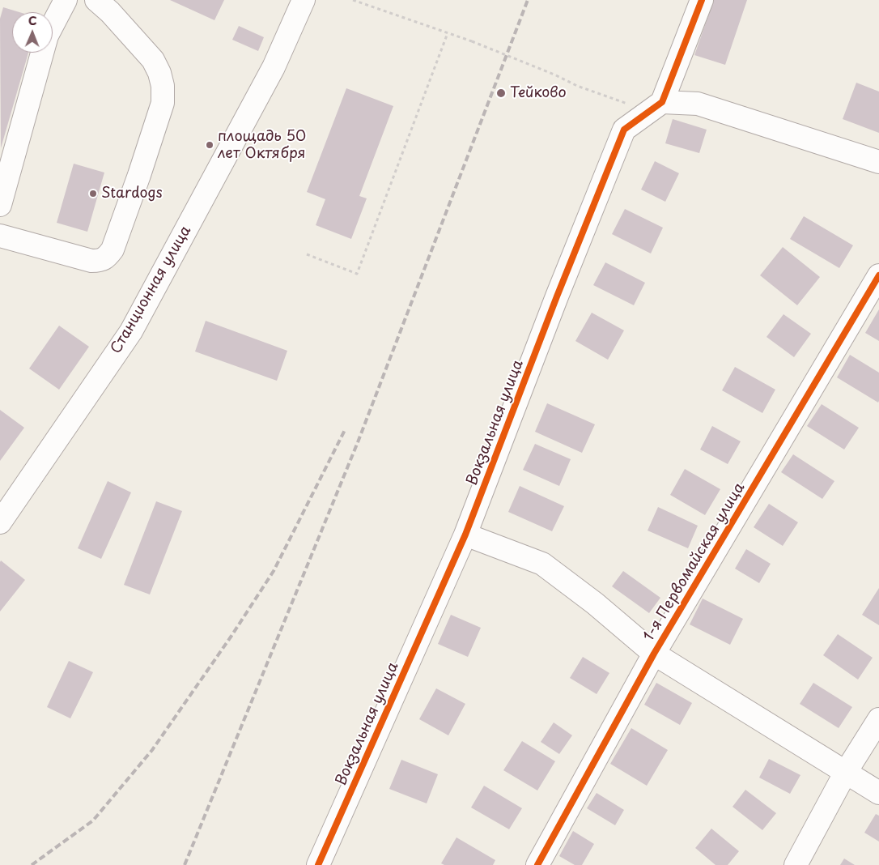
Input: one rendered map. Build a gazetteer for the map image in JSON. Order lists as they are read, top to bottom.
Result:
{
  "streets": {
    "street": ["Станционная улица", "Вокзальная улица", "1-я Первомайская улица"]
  },
  "places": ["Тейково", "площадь 50 лет Октября", "Stardogs"],
  "north": "top"
}
